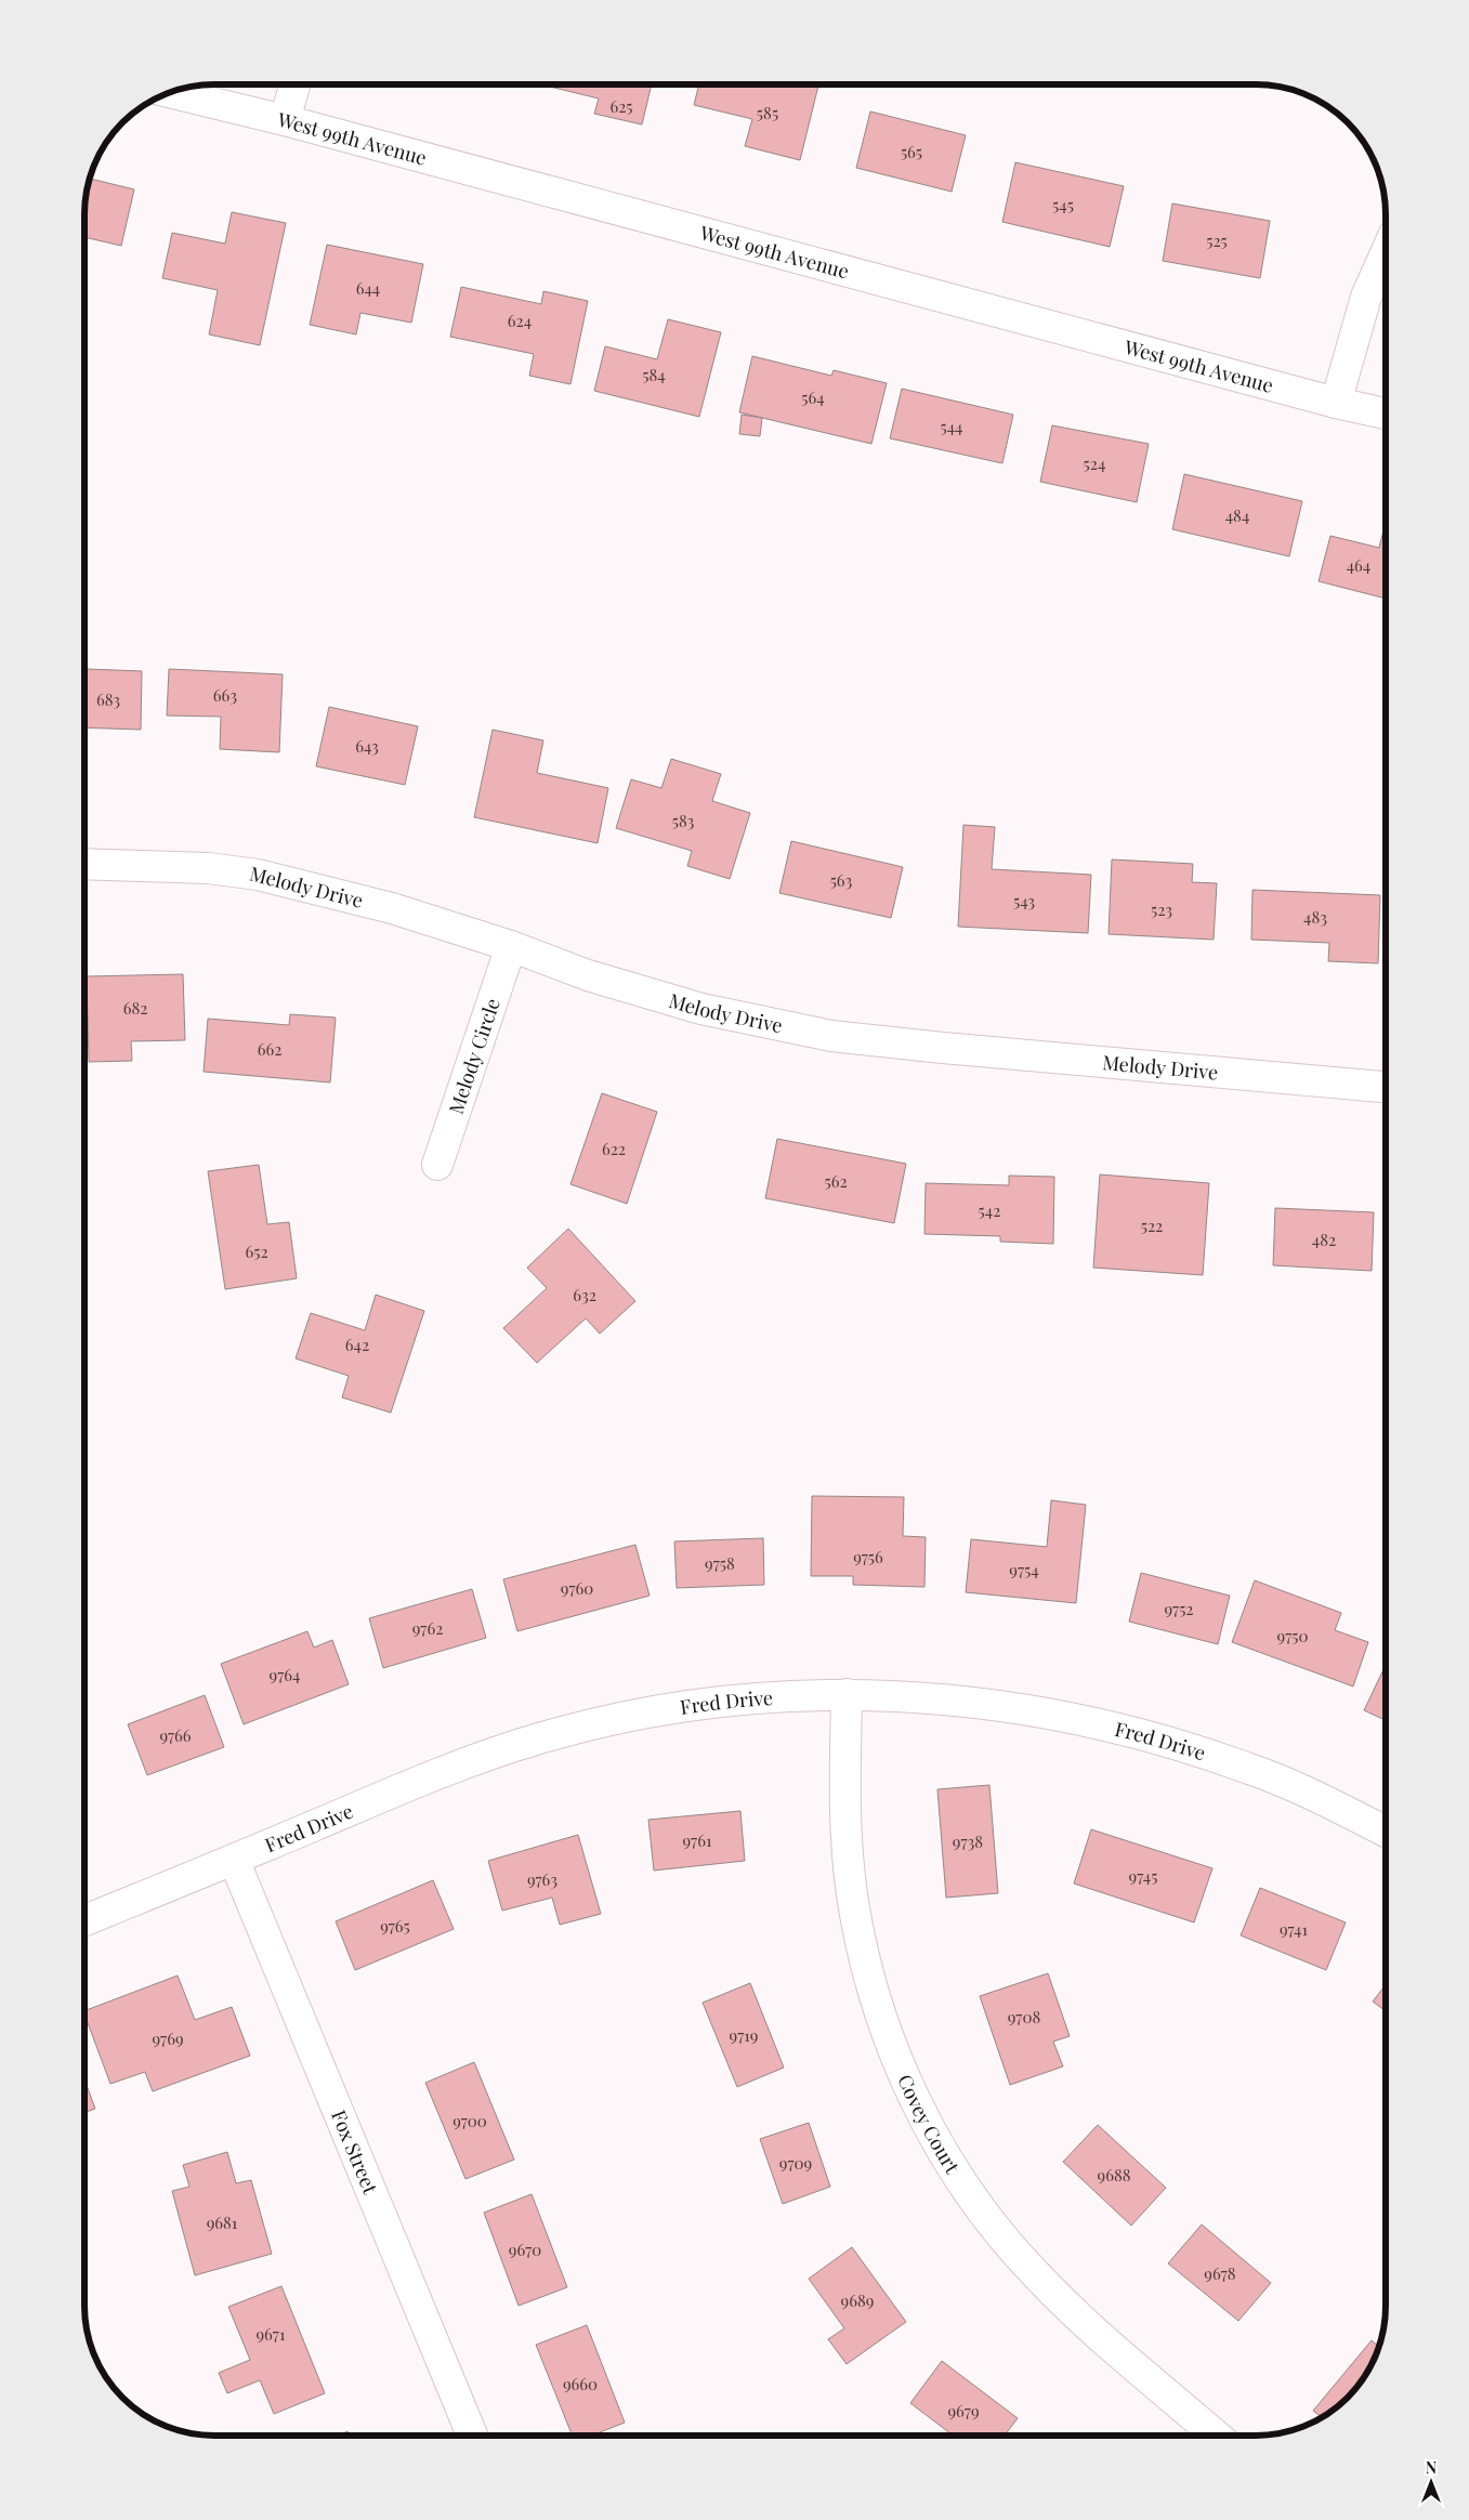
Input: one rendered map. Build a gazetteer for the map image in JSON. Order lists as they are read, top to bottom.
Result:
{
  "streets": {
    "street": [
      "West 99th Avenue",
      "Melody Drive",
      "Melody Circle",
      "Fred Drive",
      "Covey Court",
      "Fox Street"
    ]
  },
  "crossings": [
    ["Melody Drive", "Melody Circle"],
    ["Fred Drive", "Covey Court"],
    ["Fred Drive", "Fox Street"]
  ],
  "house_numbers": [
    "625",
    "585",
    "565",
    "545",
    "525",
    "644",
    "624",
    "584",
    "564",
    "544",
    "524",
    "484",
    "464",
    "663",
    "683",
    "643",
    "583",
    "563",
    "543",
    "523",
    "483",
    "682",
    "662",
    "622",
    "562",
    "542",
    "522",
    "482",
    "652",
    "632",
    "642",
    "9756",
    "9758",
    "9754",
    "9760",
    "9752",
    "9762",
    "9750",
    "9764",
    "9766",
    "9761",
    "9738",
    "9745",
    "9763",
    "9765",
    "9741",
    "9708",
    "9719",
    "9769",
    "9700",
    "9709",
    "9688",
    "9681",
    "9670",
    "9678",
    "9689",
    "9671",
    "9660",
    "9679"
  ],
  "north": "top"
}
